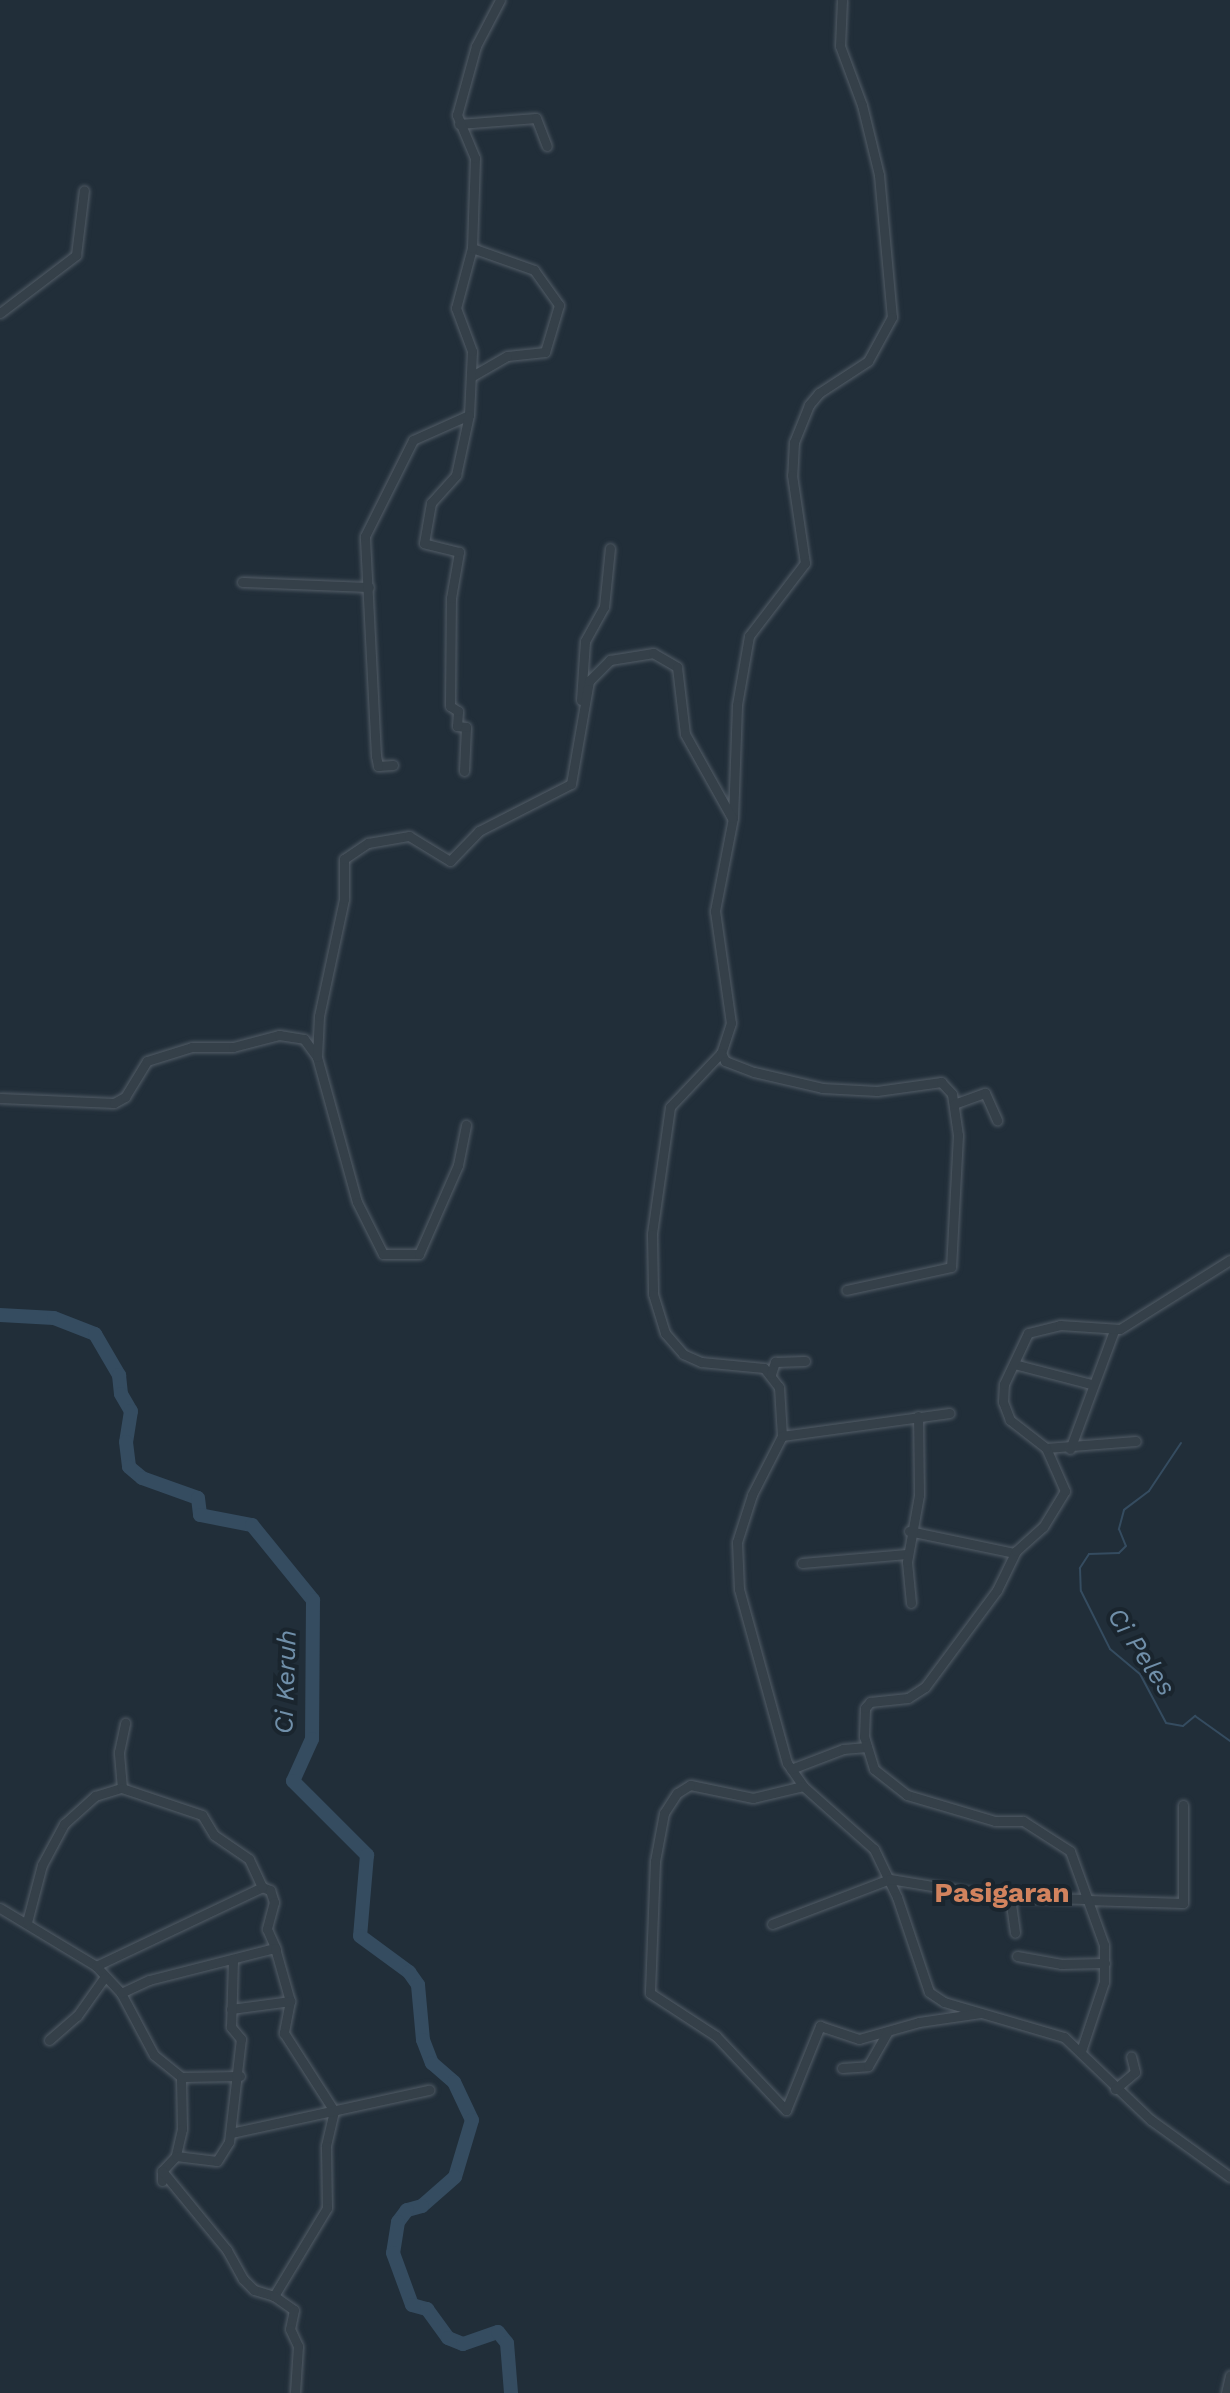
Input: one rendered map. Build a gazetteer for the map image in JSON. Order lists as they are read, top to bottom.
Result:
{
  "districts": ["Pasigaran"],
  "water": ["Ci Peles", "Ci Keruh"]
}
